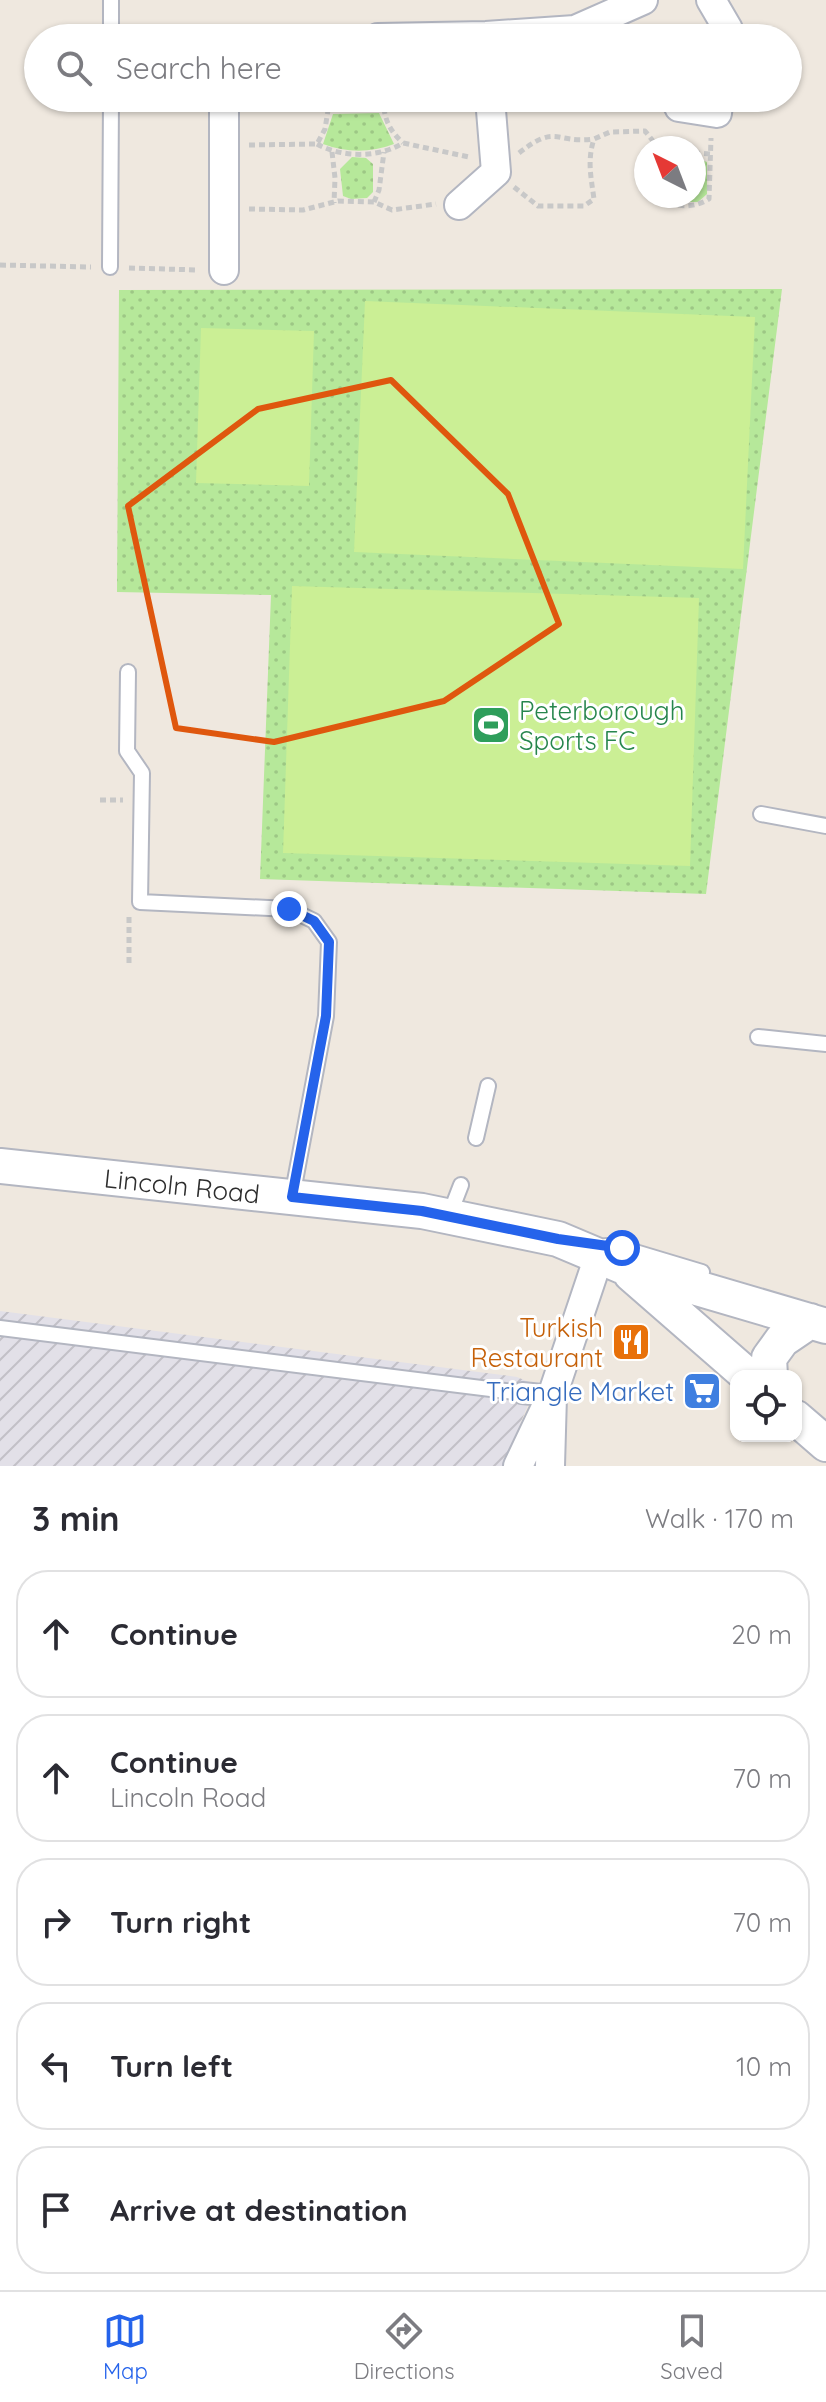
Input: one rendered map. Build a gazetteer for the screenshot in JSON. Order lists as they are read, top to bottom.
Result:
{
  "streets": {
    "street": ["Lincoln Road"]
  },
  "places": {
    "sports": ["Peterborough Sports FC"],
    "restaurant": ["Turkish Restaurant"],
    "supermarket": ["Triangle Market"]
  },
  "north": "top left",
  "page": {
    "search": "Search here",
    "heading": ["3 min", "Walk · 170 m"],
    "list": [
      ["Continue", "20 m"],
      ["Continue", "Lincoln Road", "70 m"],
      ["Turn right", "70 m"],
      ["Turn left", "10 m"],
      "Arrive at destination"
    ],
    "nav": ["Map", "Directions", "Saved"]
  }
}
